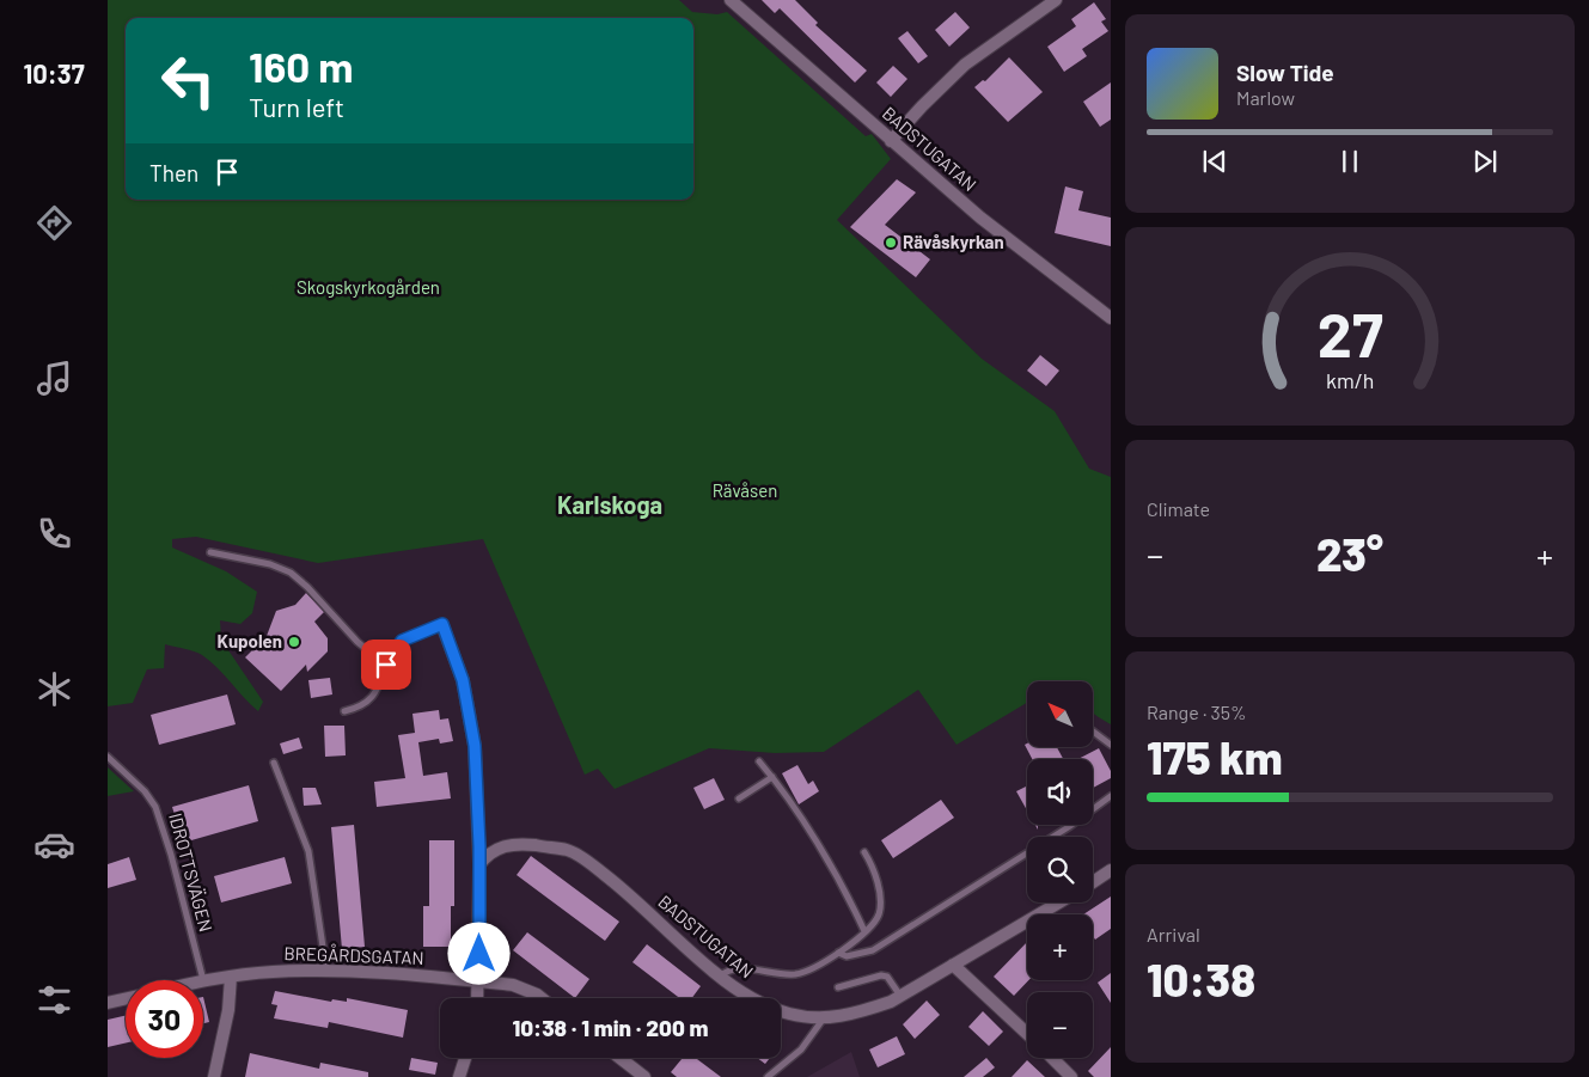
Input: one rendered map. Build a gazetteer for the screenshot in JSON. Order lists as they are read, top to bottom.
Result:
{
  "streets": {
    "street": ["BADSTUGATAN", "BREGÅRDSGATAN"],
    "lane": ["IDROTTSVÄGEN"]
  },
  "crossings": [
    ["IDROTTSVÄGEN", "BREGÅRDSGATAN"]
  ],
  "districts": ["Karlskoga"],
  "parks": ["Skogskyrkogården", "Rävåsen"],
  "places": ["Rävåskyrkan", "Kupolen"],
  "north": "top left",
  "page": {
    "tabs": "10:37",
    "turn": ["160 m", "Turn left"],
    "song": ["Slow Tide", "Marlow"],
    "then": "Then",
    "tile": [
      "Climate",
      ["Range · 35%", "175 km"],
      ["Arrival", "10:38"]
    ],
    "heat": ["−", "23°", "+"],
    "map_buttons": ["+", "−"],
    "limit": "30",
    "trip": "10:38 · 1 min · 200 m",
    "gauge": ["27", "km/h"]
  }
}
